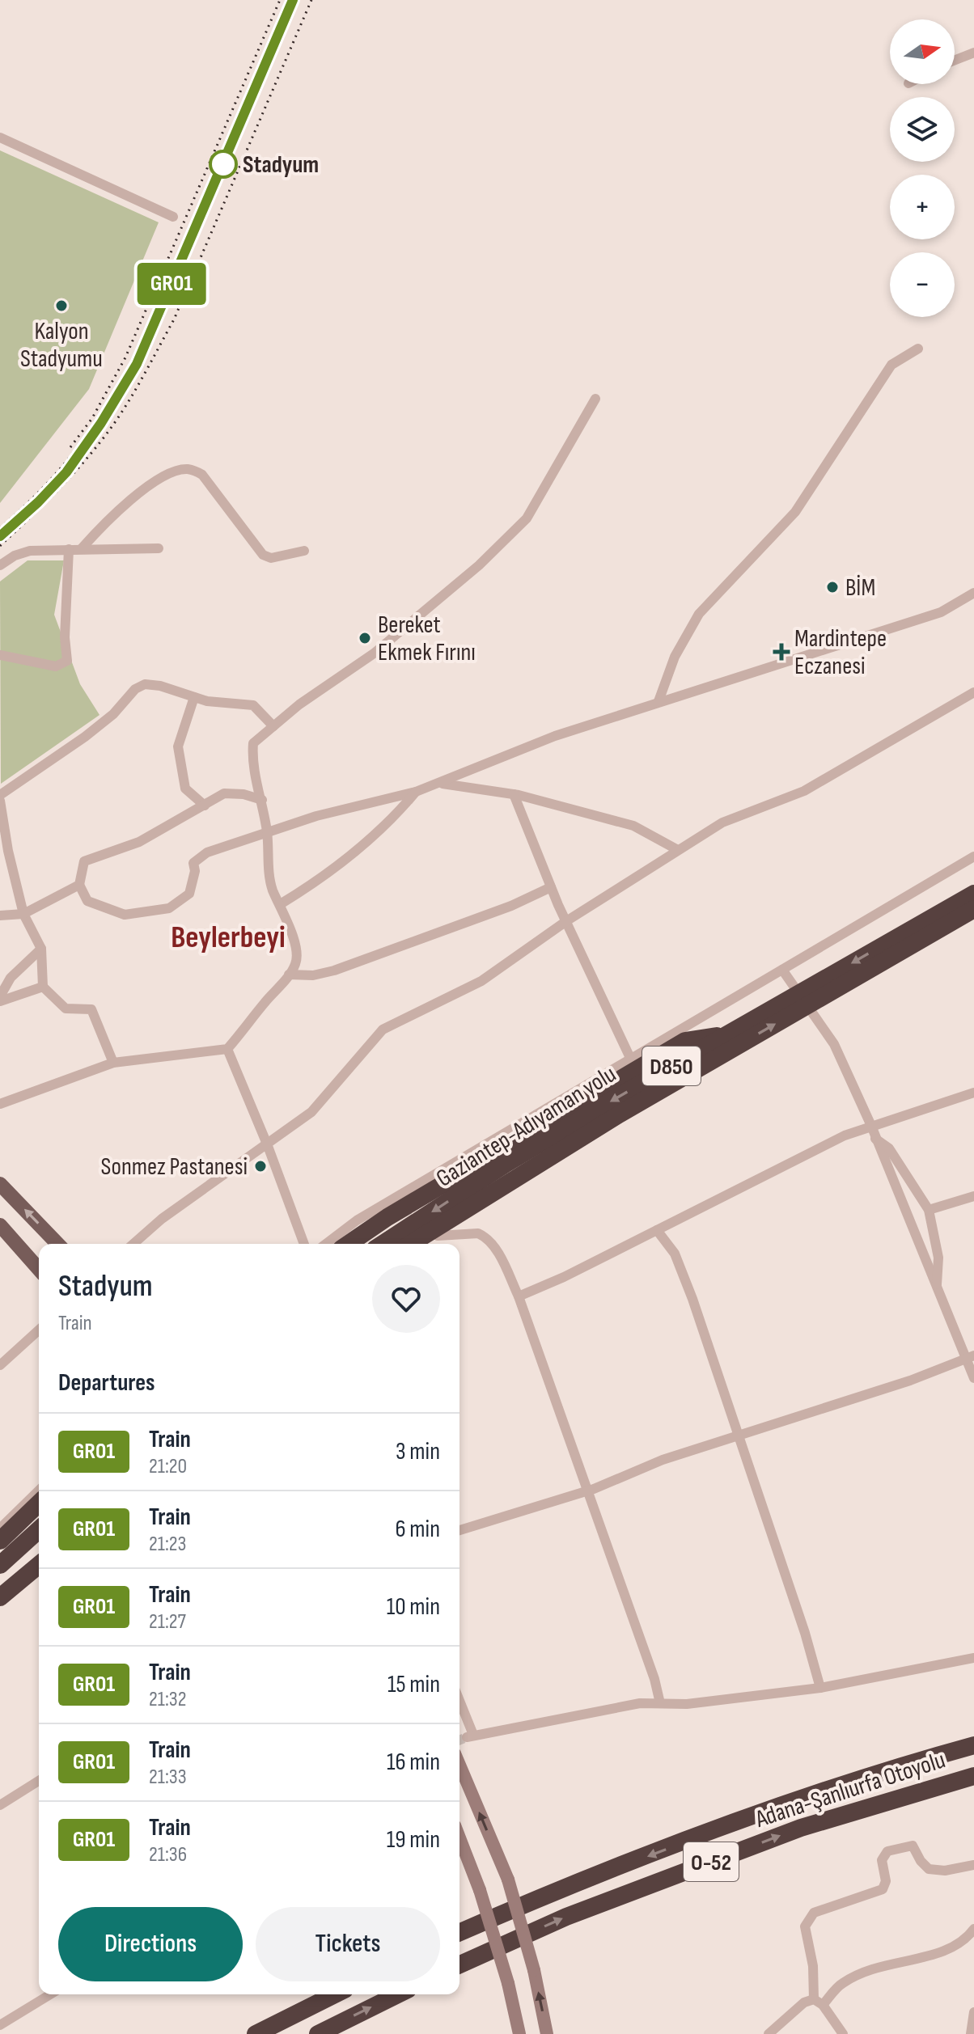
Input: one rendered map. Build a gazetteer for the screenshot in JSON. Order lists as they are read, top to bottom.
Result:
{
  "streets": {
    "highway": [
      "D850",
      "Gaziantep-Adıyaman yolu",
      "Adana-Şanlıurfa Otoyolu",
      "O-52"
    ]
  },
  "districts": ["Beylerbeyi"],
  "places": {
    "other": [
      "Stadyum",
      "Kalyon Stadyumu",
      "BİM",
      "Bereket Ekmek Fırını",
      "Sonmez Pastanesi"
    ],
    "health": ["Mardintepe Eczanesi"]
  },
  "north": "right",
  "page": {
    "on_map": "GR01",
    "map_buttons": ["+", "−"],
    "heading": [
      ["Stadyum", "Train"],
      "Departures"
    ],
    "list": [
      {
        "mark": "GR01",
        "name": "Train",
        "note": "21:20",
        "value": "3 min"
      },
      {
        "mark": "GR01",
        "name": "Train",
        "note": "21:23",
        "value": "6 min"
      },
      {
        "mark": "GR01",
        "name": "Train",
        "note": "21:27",
        "value": "10 min"
      },
      {
        "mark": "GR01",
        "name": "Train",
        "note": "21:32",
        "value": "15 min"
      },
      {
        "mark": "GR01",
        "name": "Train",
        "note": "21:33",
        "value": "16 min"
      },
      {
        "mark": "GR01",
        "name": "Train",
        "note": "21:36",
        "value": "19 min"
      }
    ],
    "buttons": ["Directions", "Tickets"]
  }
}
